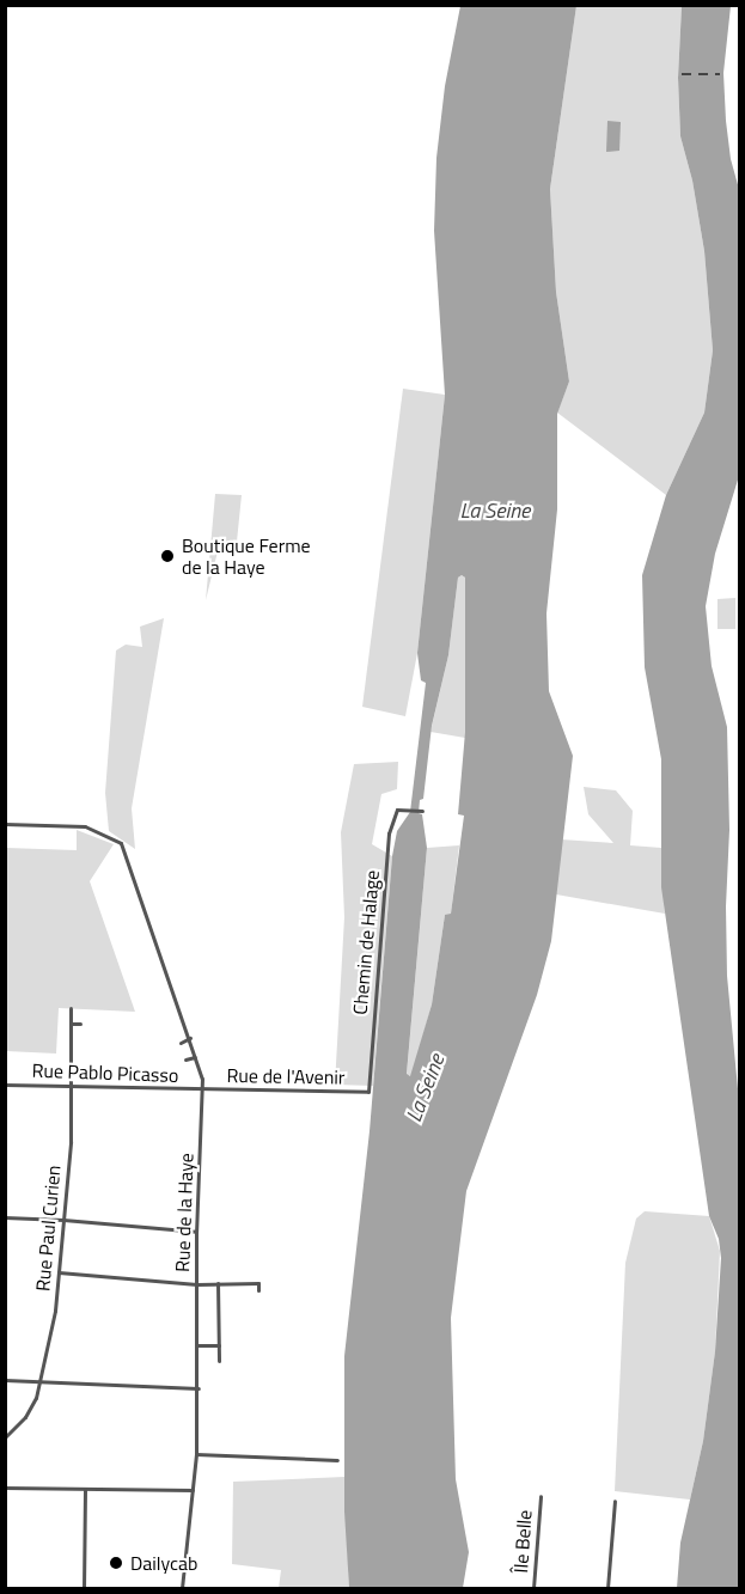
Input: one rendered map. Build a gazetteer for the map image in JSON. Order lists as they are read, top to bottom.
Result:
{
  "streets": {
    "street": [
      "Chemin de Halage",
      "Rue Pablo Picasso",
      "Rue de l'Avenir",
      "Rue de la Haye",
      "Rue Paul Curien",
      "Île Belle"
    ]
  },
  "crossings": [
    ["Chemin de Halage", "Rue de l'Avenir"],
    ["Rue Pablo Picasso", "Rue de l'Avenir"],
    ["Rue Pablo Picasso", "Rue de la Haye"],
    ["Rue Pablo Picasso", "Rue Paul Curien"],
    ["Rue de l'Avenir", "Rue de la Haye"]
  ],
  "water": ["La Seine"],
  "places": ["Boutique Ferme de la Haye", "Dailycab"]
}
